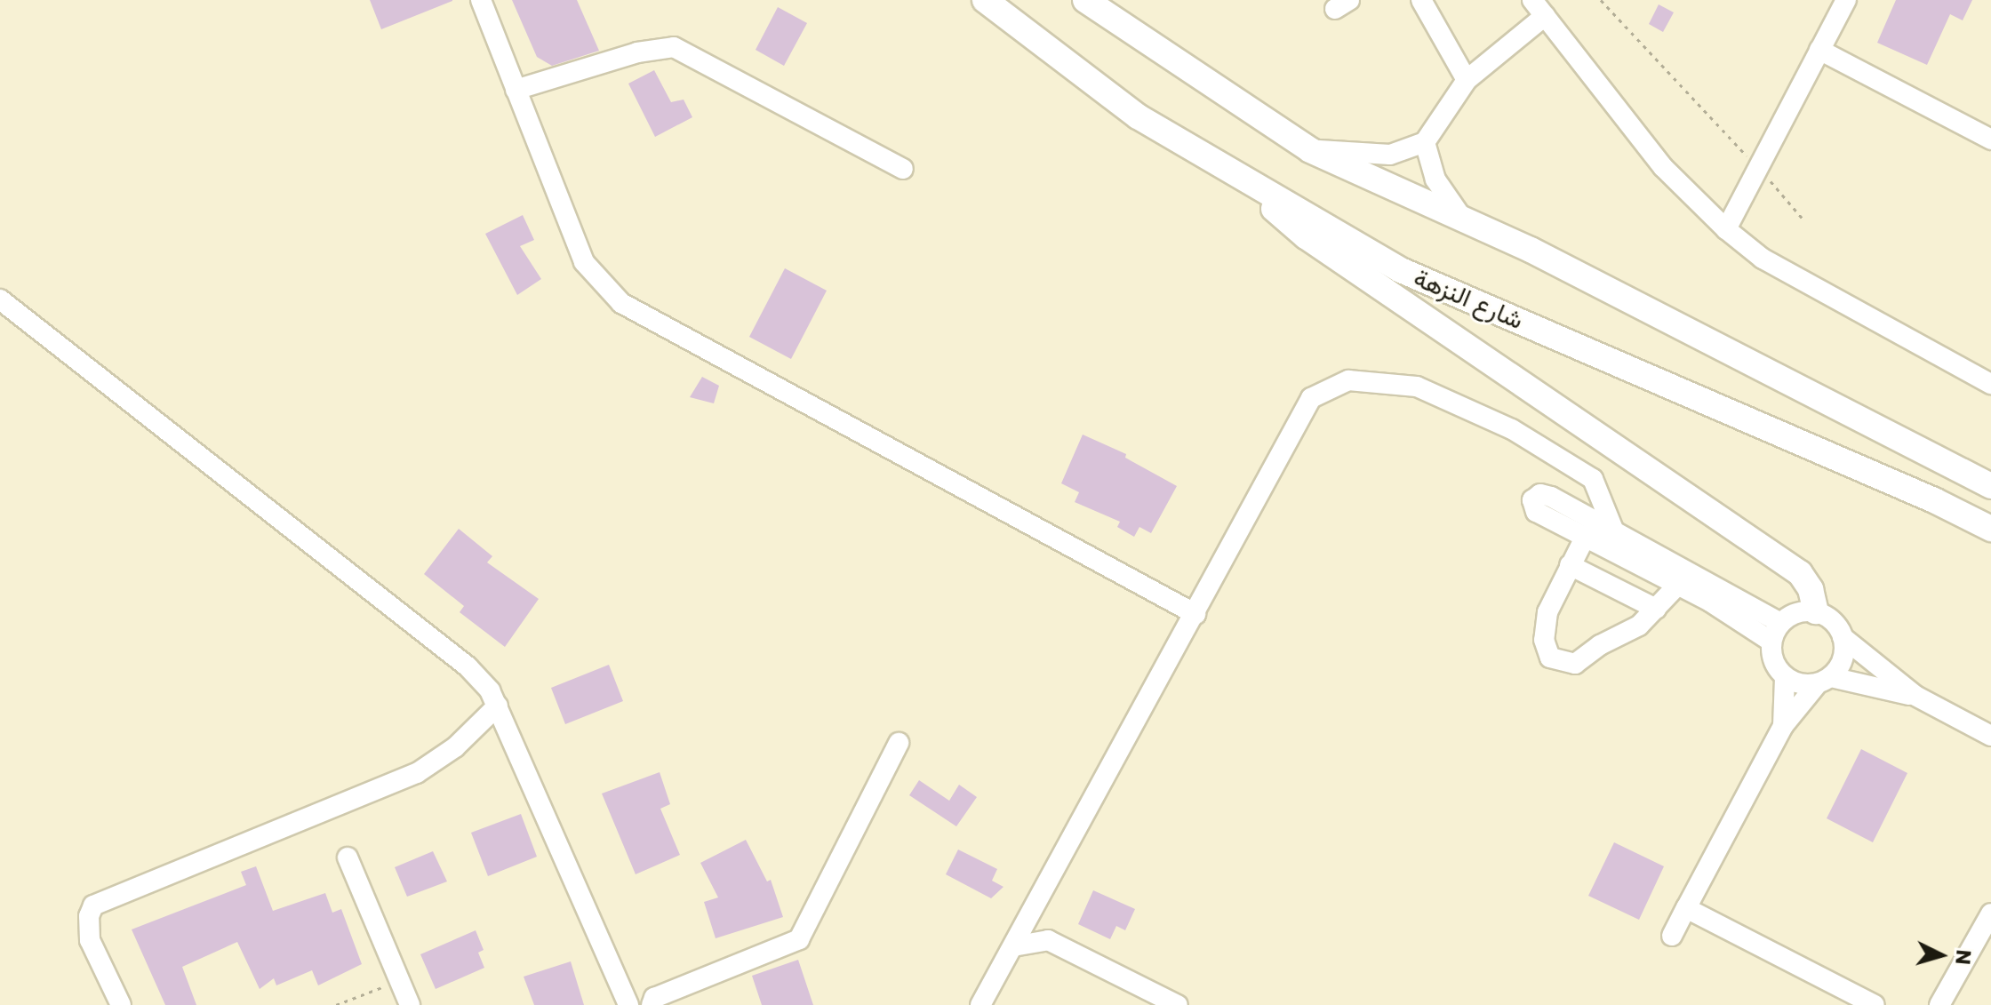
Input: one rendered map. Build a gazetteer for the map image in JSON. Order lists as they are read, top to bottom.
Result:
{
  "streets": {
    "main road": ["شارع النزهة"]
  },
  "north": "right"
}
